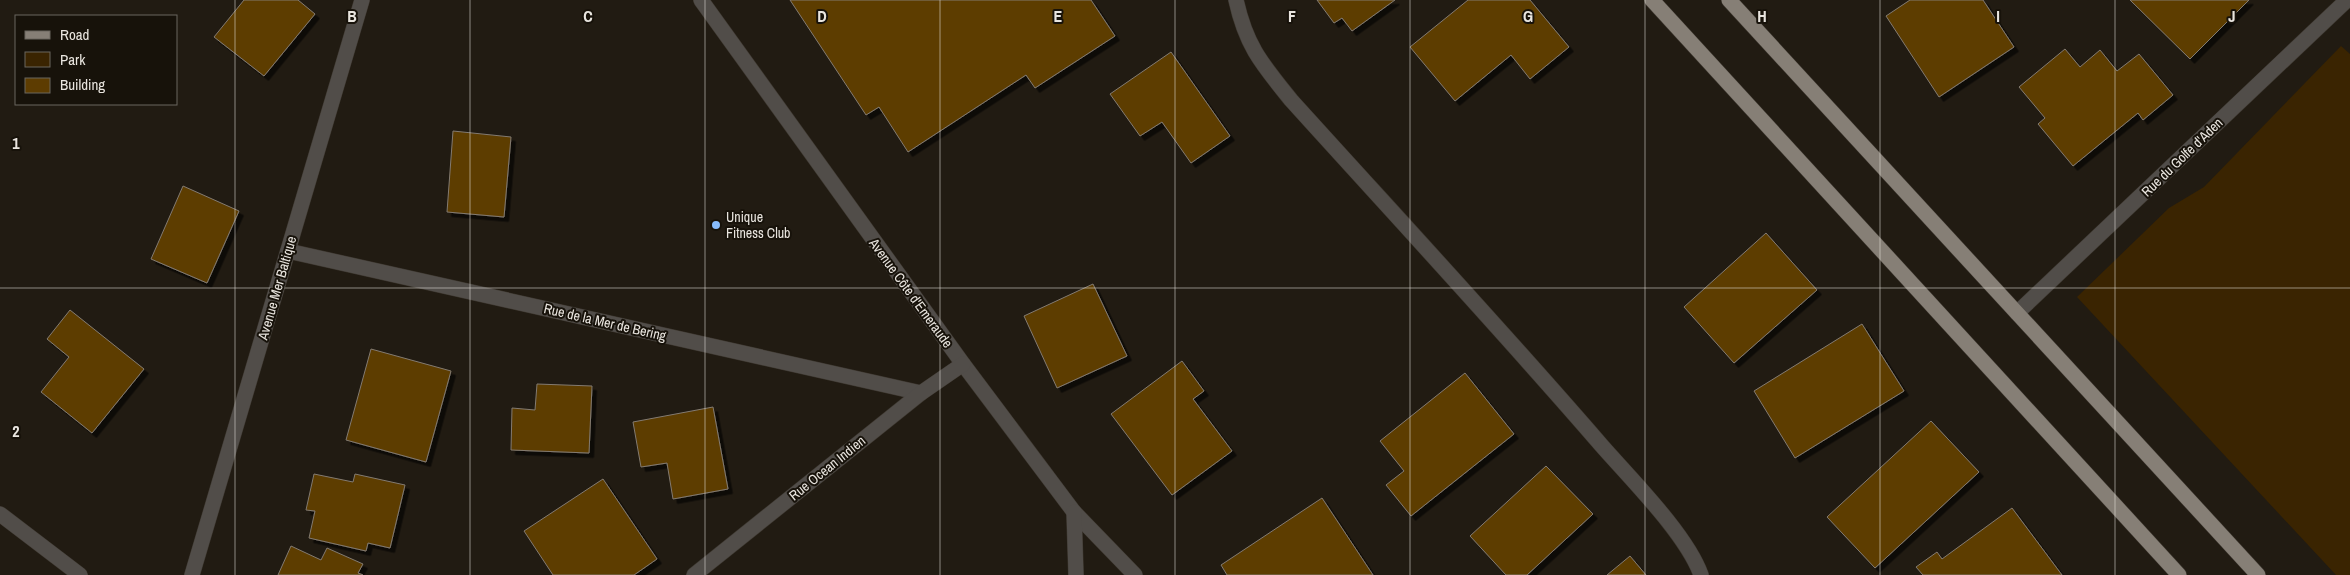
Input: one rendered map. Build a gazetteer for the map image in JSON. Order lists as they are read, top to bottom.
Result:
{
  "streets": {
    "street": [
      "Rue du Golfe d'Aden",
      "Avenue Mer Baltique",
      "Avenue Côte d'Emeraude",
      "Rue de la Mer de Bering",
      "Rue Ocean Indien"
    ]
  },
  "crossings": [
    ["Avenue Mer Baltique", "Rue de la Mer de Bering"],
    ["Avenue Côte d'Emeraude", "Rue Ocean Indien"],
    ["Rue de la Mer de Bering", "Rue Ocean Indien"]
  ],
  "places": ["Unique Fitness Club"],
  "legend": ["Road", "Park", "Building"],
  "grid": {
    "columns": [
      "B",
      "C",
      "D",
      "E",
      "F",
      "G",
      "H",
      "I",
      "J"
    ],
    "rows": ["1", "2"]
  }
}
